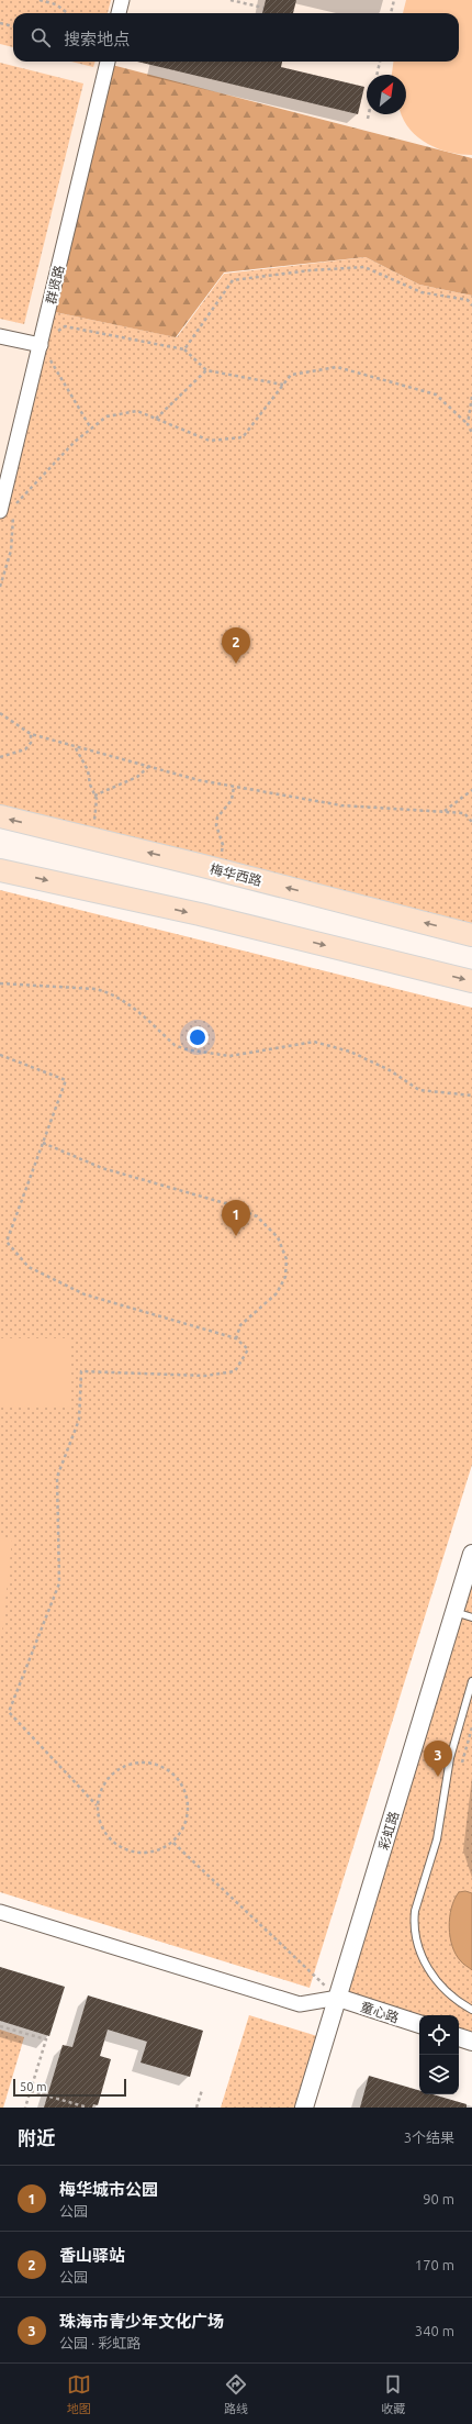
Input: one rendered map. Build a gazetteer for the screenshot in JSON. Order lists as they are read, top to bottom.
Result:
{
  "streets": {
    "main road": ["梅华西路"],
    "street": ["群贤路", "彩虹路", "童心路"]
  },
  "crossings": [
    ["彩虹路", "童心路"]
  ],
  "scale_bar": "50 m",
  "north": "top right",
  "page": {
    "search": "搜索地点",
    "pins": ["2", "1", "3"],
    "scale": "50 m",
    "heading": ["附近", "3个结果"],
    "list": [
      {
        "mark": "1",
        "name": "梅华城市公园",
        "note": "公园",
        "value": "90 m"
      },
      {
        "mark": "2",
        "name": "香山驿站",
        "note": "公园",
        "value": "170 m"
      },
      {
        "mark": "3",
        "name": "珠海市青少年文化广场",
        "note": "公园 · 彩虹路",
        "value": "340 m"
      }
    ],
    "nav": ["地图", "路线", "收藏"]
  }
}
